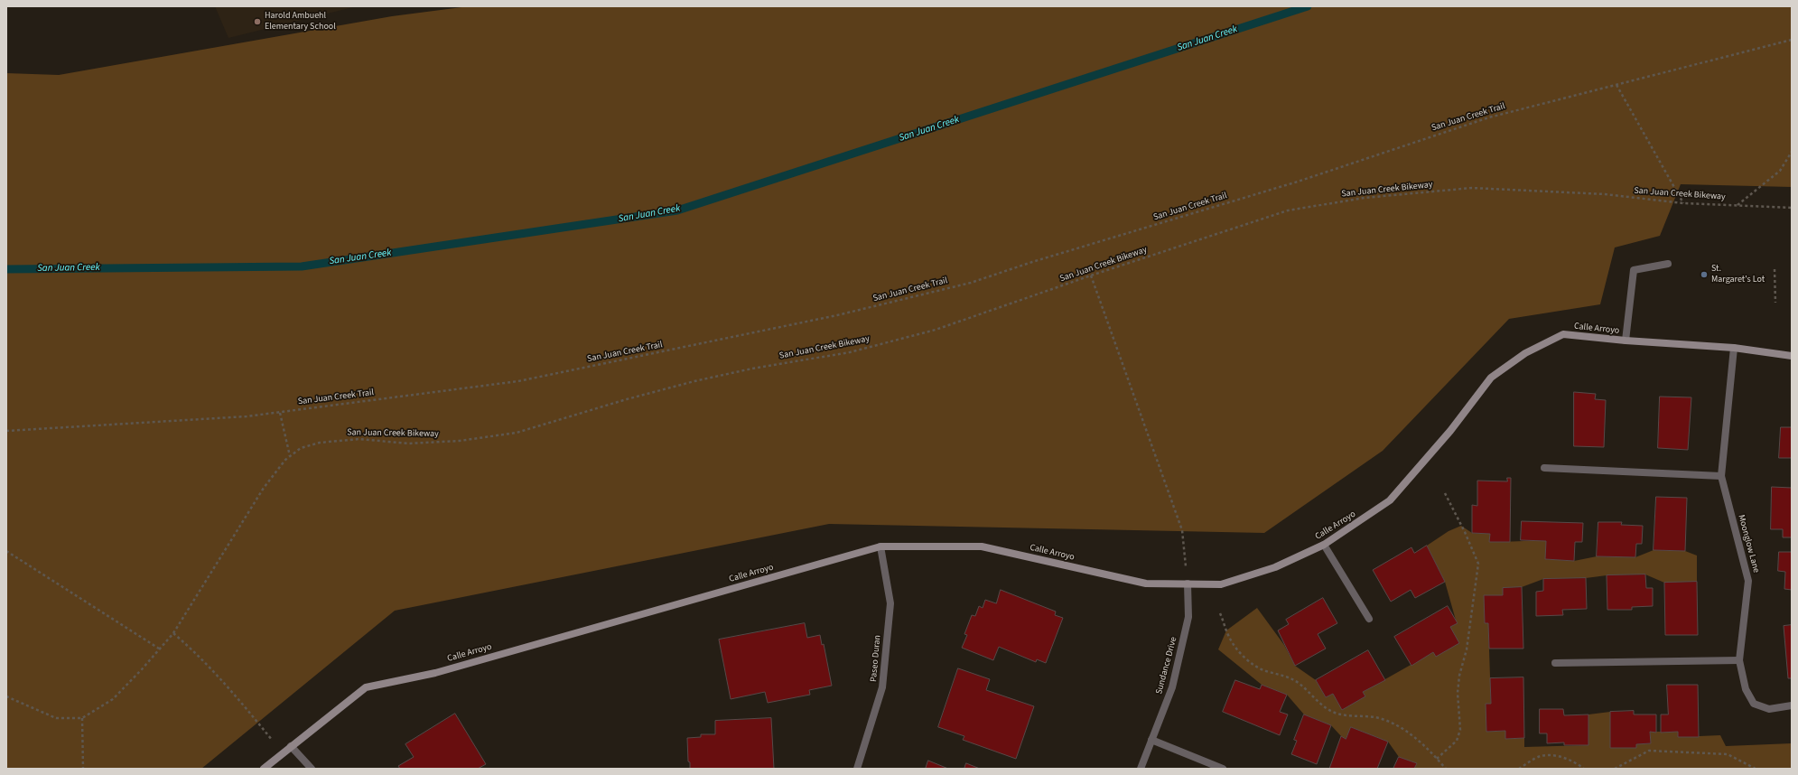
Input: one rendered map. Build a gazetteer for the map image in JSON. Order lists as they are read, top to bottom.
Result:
{
  "streets": {
    "street": [
      "Calle Arroyo",
      "Moonglow Lane",
      "Paseo Duran",
      "Sundance Drive"
    ],
    "path": ["San Juan Creek Trail", "San Juan Creek Bikeway"]
  },
  "crossings": [
    ["Calle Arroyo", "Moonglow Lane"],
    ["Calle Arroyo", "Paseo Duran"],
    ["Calle Arroyo", "Sundance Drive"]
  ],
  "water": ["San Juan Creek"],
  "places": ["Harold Ambuehl Elementary School", "St. Margaret's Lot"]
}
